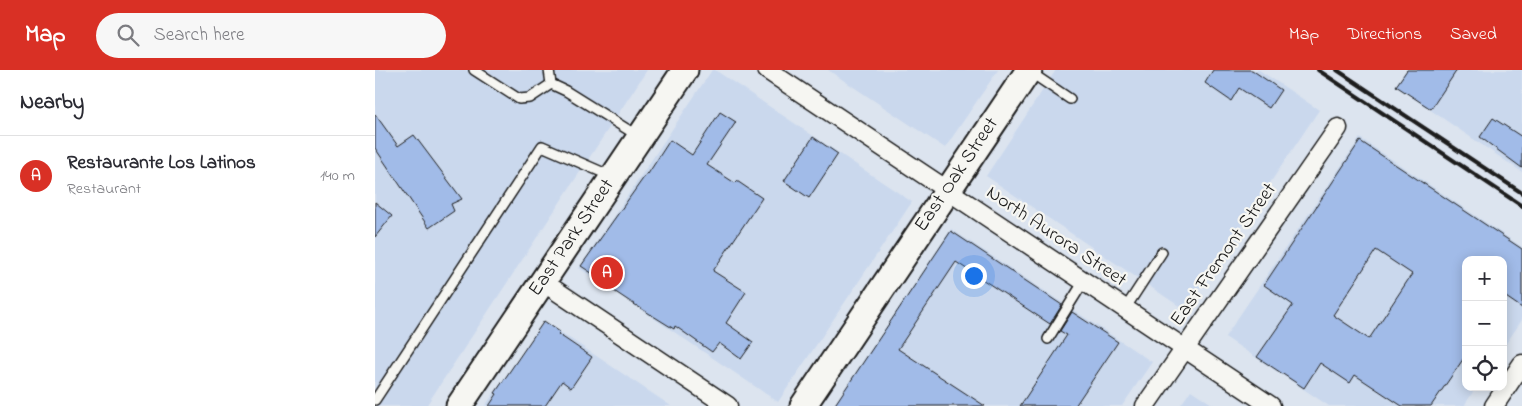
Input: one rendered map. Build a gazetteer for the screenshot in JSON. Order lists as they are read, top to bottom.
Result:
{
  "streets": {
    "street": [
      "East Oak Street",
      "North Aurora Street",
      "East Park Street",
      "East Fremont Street"
    ]
  },
  "crossings": [
    ["East Oak Street", "North Aurora Street"],
    ["North Aurora Street", "East Fremont Street"]
  ],
  "page": {
    "header": "Map",
    "search": "Search here",
    "nav": ["Map", "Directions", "Saved"],
    "heading": "Nearby",
    "list": [
      {
        "mark": "A",
        "name": "Restaurante Los Latinos",
        "note": "Restaurant",
        "value": "140 m"
      }
    ],
    "pins": "A",
    "map_buttons": ["+", "−"]
  }
}
